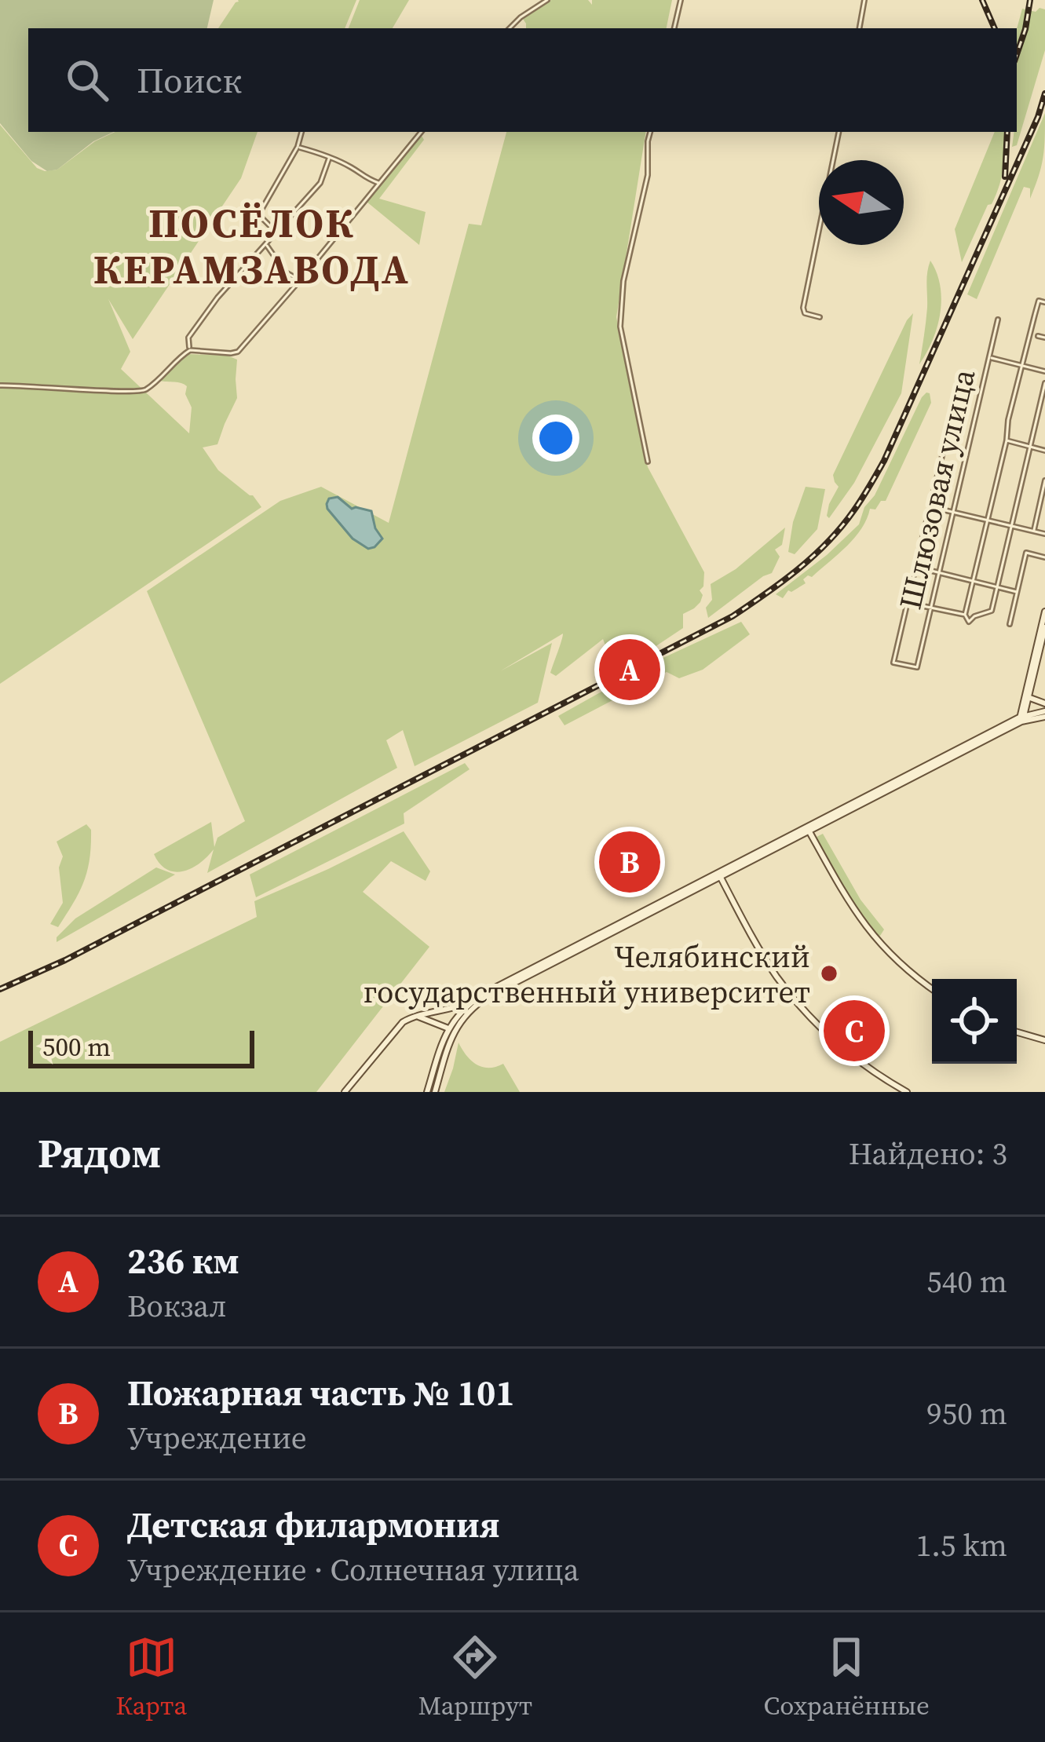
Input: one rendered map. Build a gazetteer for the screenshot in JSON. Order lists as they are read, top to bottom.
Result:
{
  "streets": {
    "street": ["Шлюзовая улица"]
  },
  "districts": ["ПОСЁЛОК КЕРАМЗАВОДА"],
  "places": ["Челябинский государственный университет"],
  "scale_bar": "500 m",
  "north": "left",
  "page": {
    "search": "Поиск",
    "pins": ["A", "B", "C"],
    "scale": "500 m",
    "heading": ["Рядом", "Найдено: 3"],
    "list": [
      {
        "mark": "A",
        "name": "236 км",
        "note": "Вокзал",
        "value": "540 m"
      },
      {
        "mark": "B",
        "name": "Пожарная часть № 101",
        "note": "Учреждение",
        "value": "950 m"
      },
      {
        "mark": "C",
        "name": "Детская филармония",
        "note": "Учреждение · Солнечная улица",
        "value": "1.5 km"
      }
    ],
    "nav": ["Карта", "Маршрут", "Сохранённые"]
  }
}
